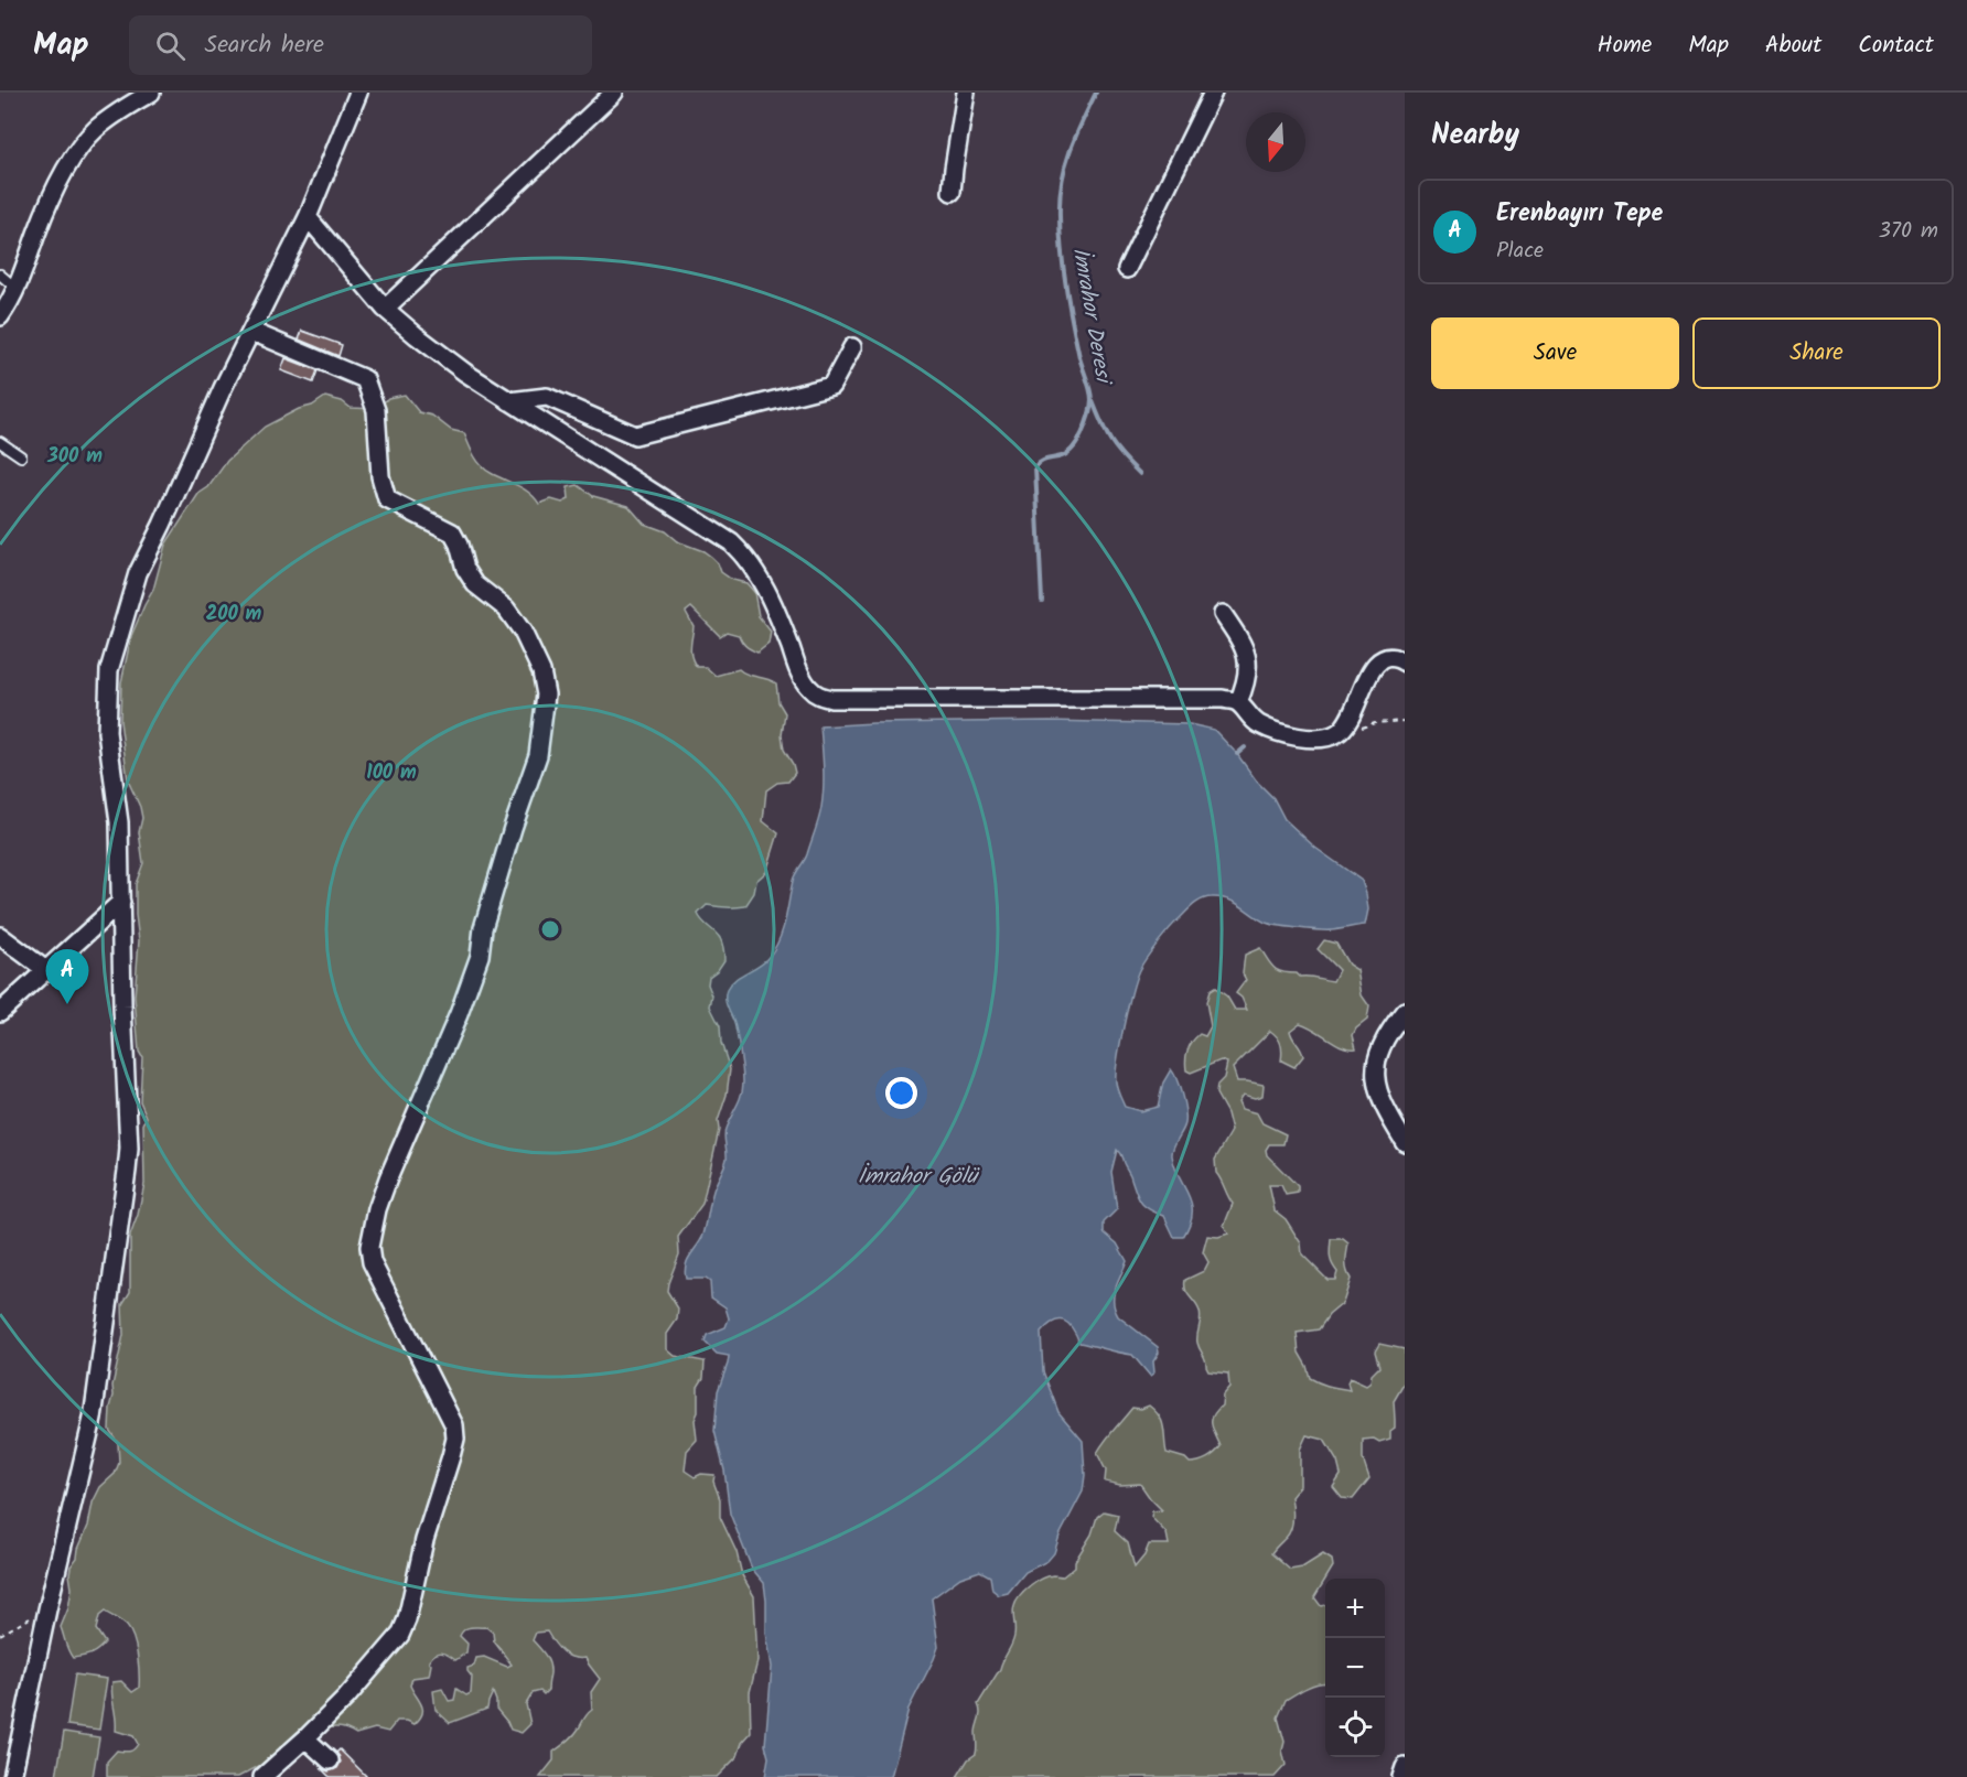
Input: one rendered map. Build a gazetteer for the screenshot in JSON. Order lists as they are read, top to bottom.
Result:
{
  "water": ["İmrahor Deresi", "İmrahor Gölü"],
  "north": "bottom",
  "page": {
    "header": "Map",
    "search": "Search here",
    "nav": [
      "Home",
      "Map",
      "About",
      "Contact"
    ],
    "heading": "Nearby",
    "list": [
      {
        "mark": "A",
        "name": "Erenbayırı Tepe",
        "note": "Place",
        "value": "370 m"
      }
    ],
    "buttons": ["Save", "Share"],
    "pins": "A",
    "map_buttons": ["+", "−"]
  },
  "rings": ["300 m", "200 m", "100 m"]
}
